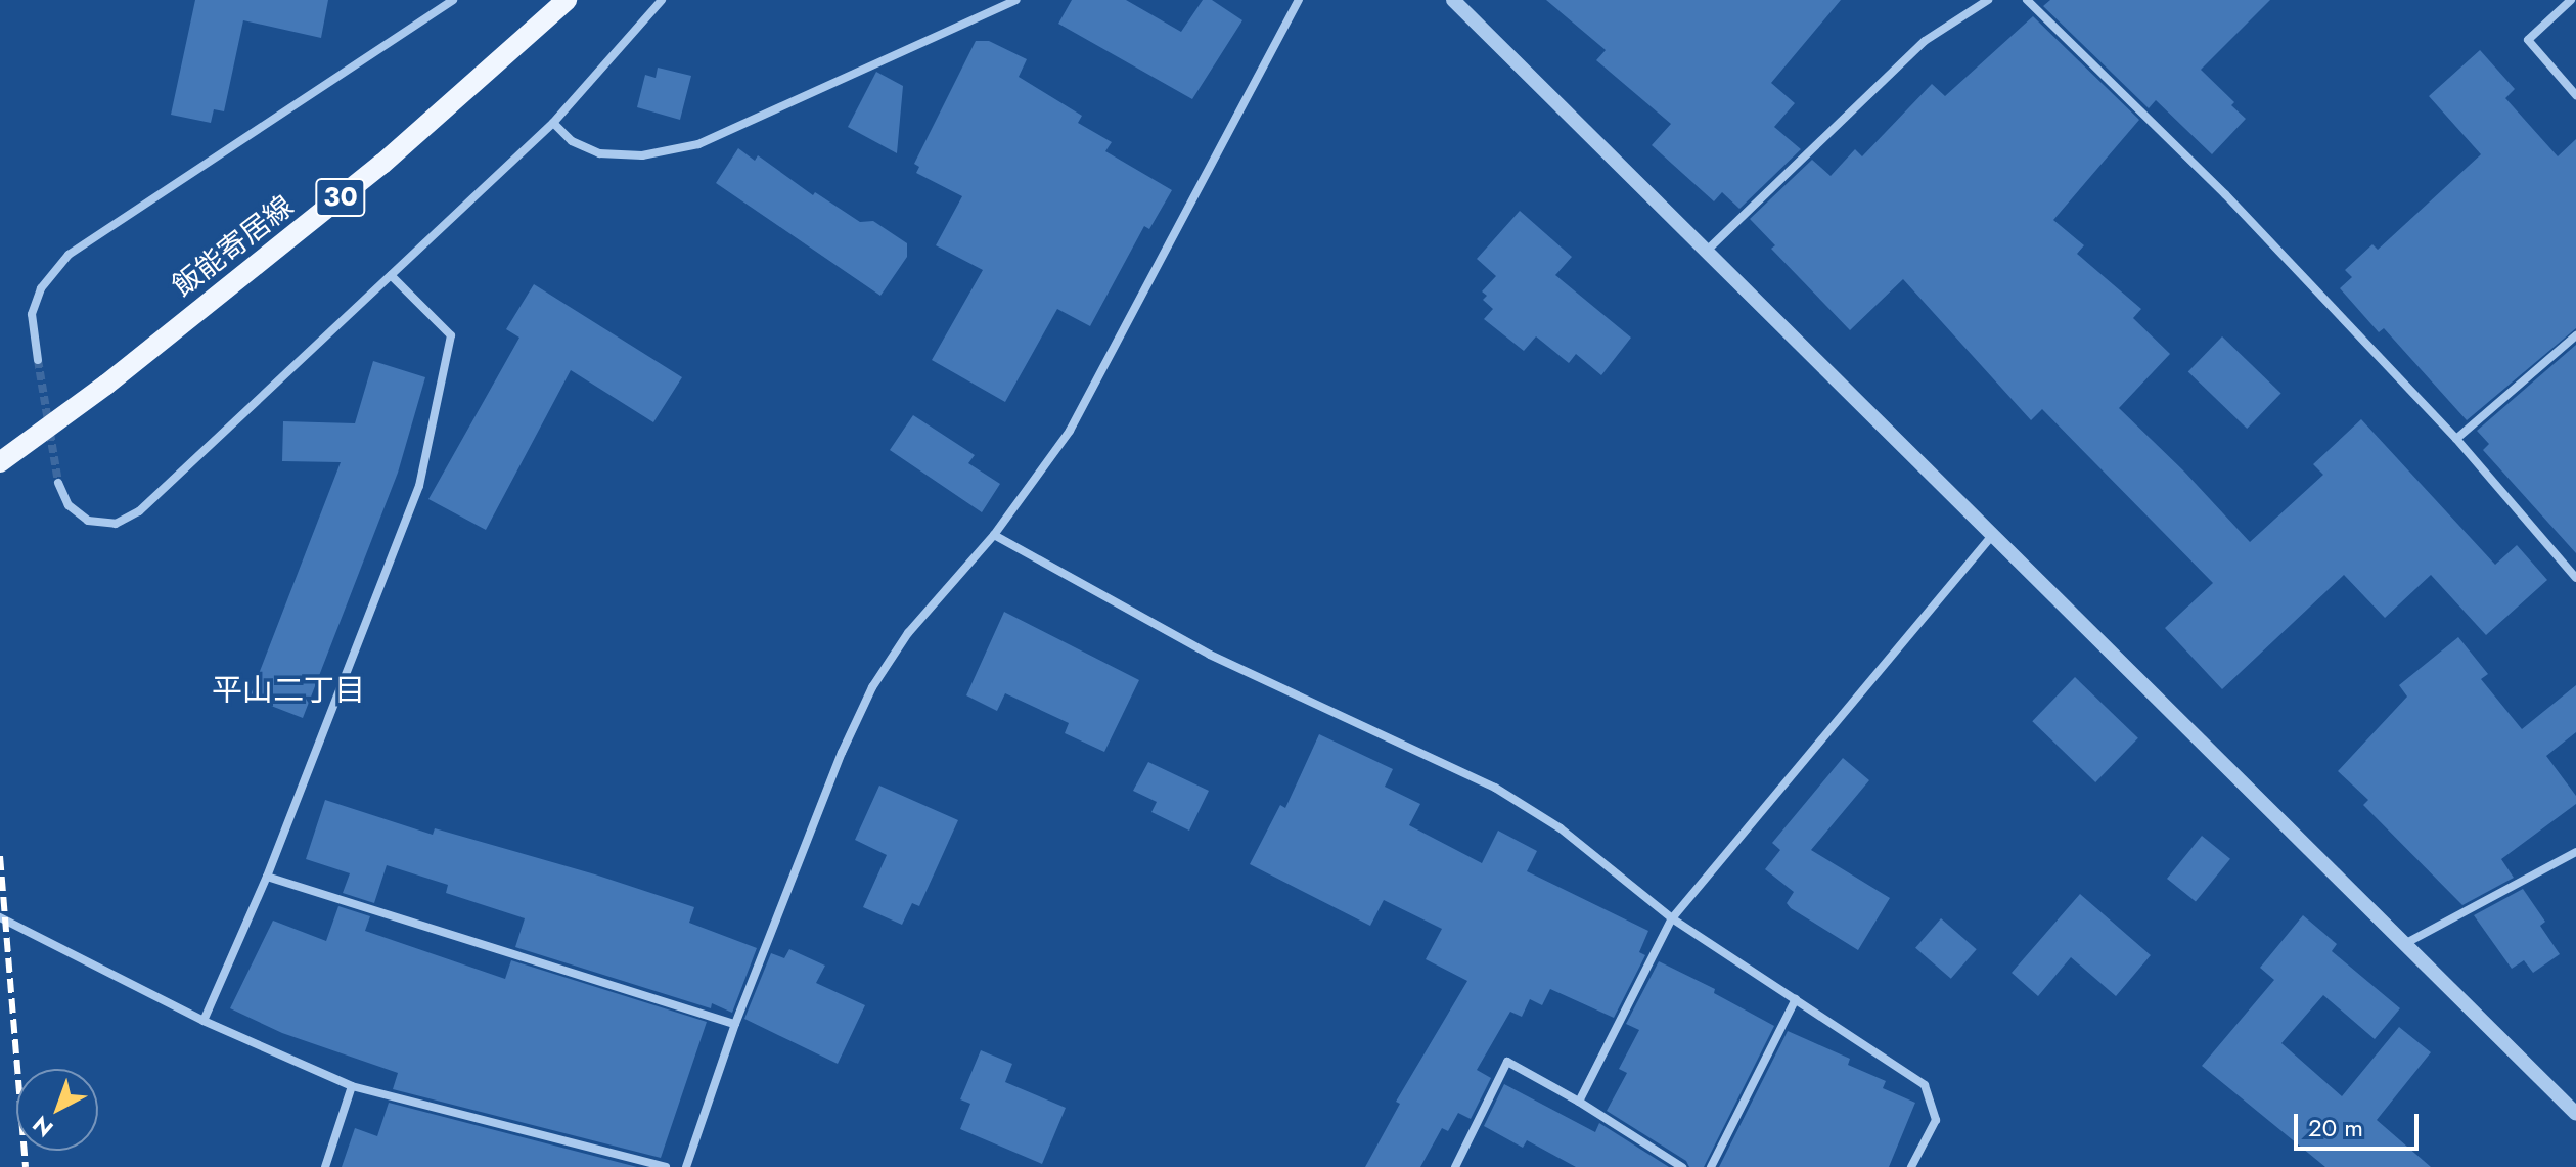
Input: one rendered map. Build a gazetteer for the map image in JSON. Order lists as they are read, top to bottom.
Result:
{
  "streets": {
    "main road": ["30", "飯能寄居線"]
  },
  "districts": ["平山二丁目"],
  "scale_bar": "20 m",
  "north": "bottom left"
}
